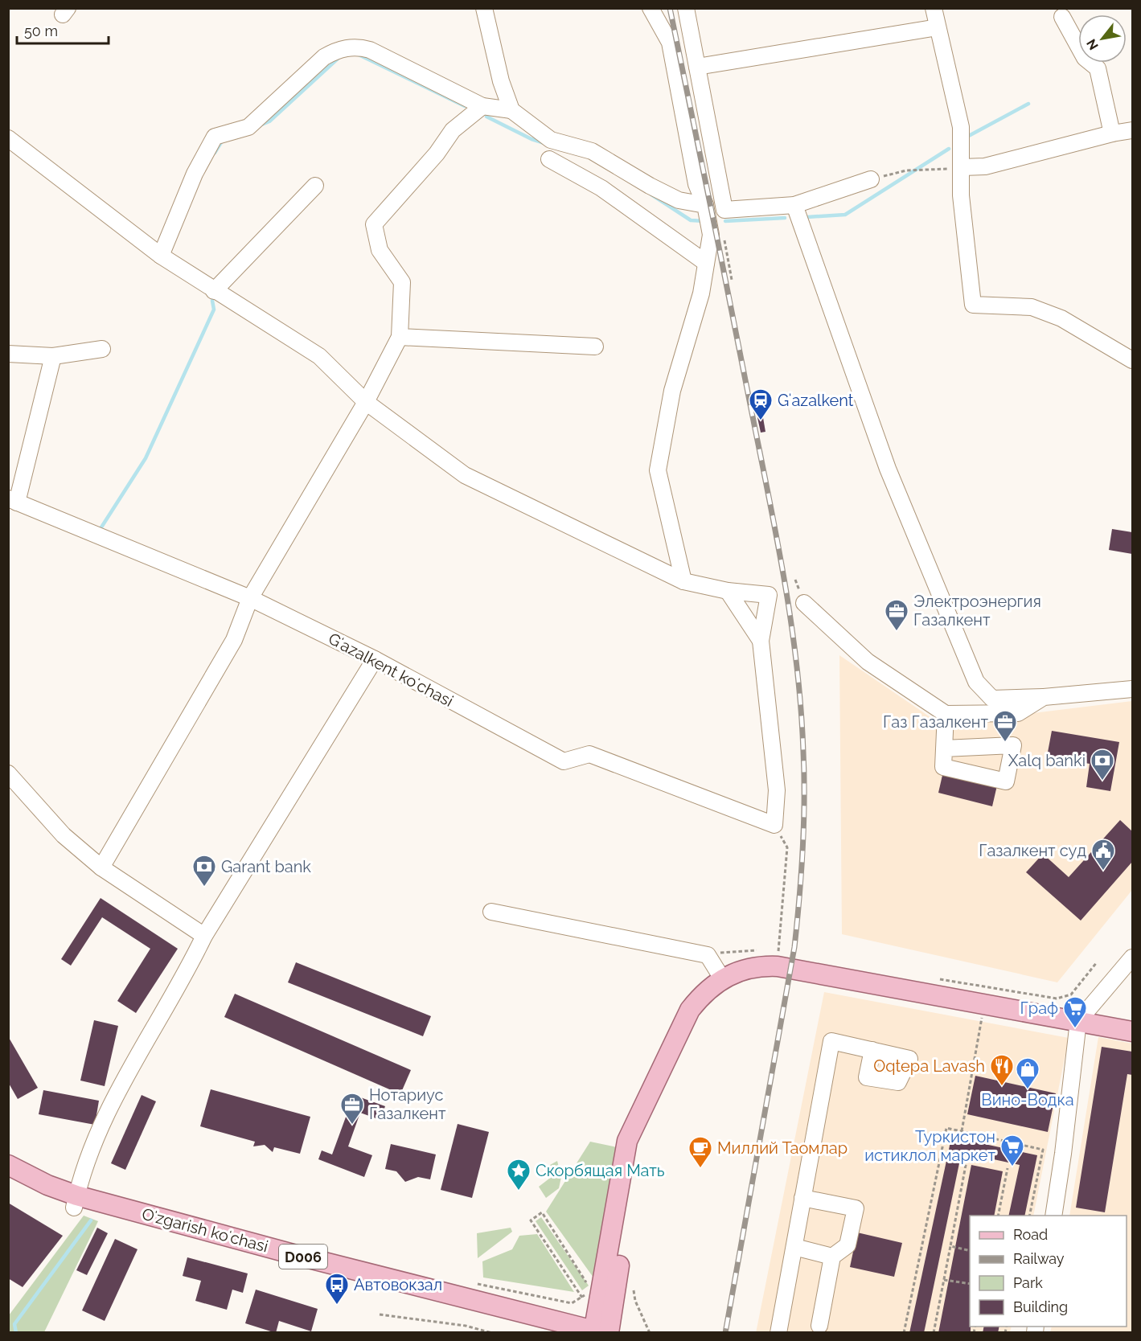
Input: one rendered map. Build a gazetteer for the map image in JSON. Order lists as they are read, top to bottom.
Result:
{
  "streets": {
    "main road": ["Oʻzgarish koʻchasi", "D006"],
    "street": ["Gʻazalkent koʻchasi"]
  },
  "places": {
    "station": ["Gʻazalkent"],
    "office": ["Электроэнергия Газалкент", "Газ Газалкент", "Нотариус Газалкент"],
    "bank": ["Xalq banki", "Garant bank"],
    "public building": ["Газалкент суд"],
    "supermarket": ["Граф", "Туркистон истиклол маркет"],
    "restaurant": ["Oqtepa Lavash"],
    "shop": ["Вино-Водка"],
    "cafe": ["Миллий Таомлар"],
    "place": ["Скорбящая Мать"],
    "bus stop": ["Автовокзал"]
  },
  "legend": [
    "Road",
    "Railway",
    "Park",
    "Building"
  ],
  "scale_bar": "50 m",
  "north": "bottom left"
}
